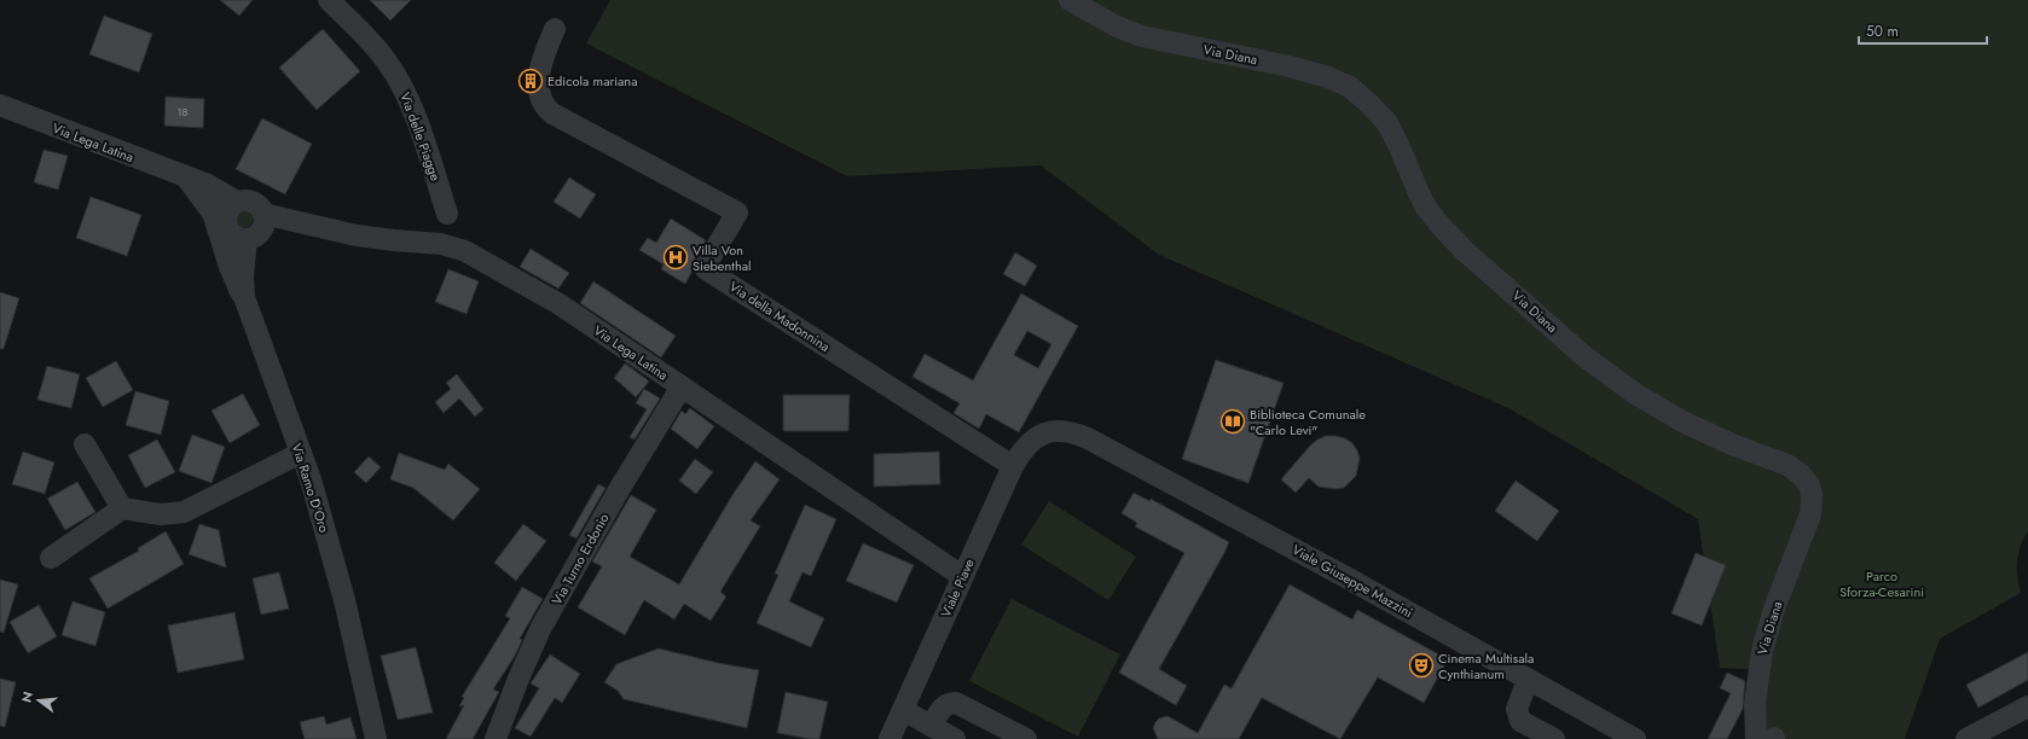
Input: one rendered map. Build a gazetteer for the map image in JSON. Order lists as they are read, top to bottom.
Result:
{
  "streets": {
    "street": [
      "Via Diana",
      "Via delle Piagge",
      "Via Lega Latina",
      "Via della Madonnina",
      "Via Ramo D'Oro",
      "Via Turno Erdonio",
      "Viale Giuseppe Mazzini",
      "Viale Piave"
    ]
  },
  "crossings": [
    ["Via delle Piagge", "Via Lega Latina"],
    ["Via Lega Latina", "Via Ramo D'Oro"],
    ["Via Lega Latina", "Via Turno Erdonio"],
    ["Via Lega Latina", "Viale Piave"],
    ["Via della Madonnina", "Viale Piave"],
    ["Viale Giuseppe Mazzini", "Viale Piave"]
  ],
  "parks": ["Parco Sforza-Cesarini"],
  "places": {
    "building": ["Edicola mariana"],
    "hospital": ["Villa Von Siebenthal"],
    "library": ["Biblioteca Comunale \"Carlo Levi\""],
    "theatre": ["Cinema Multisala Cynthianum"]
  },
  "house_numbers": ["18"],
  "scale_bar": "50 m",
  "north": "left"
}
